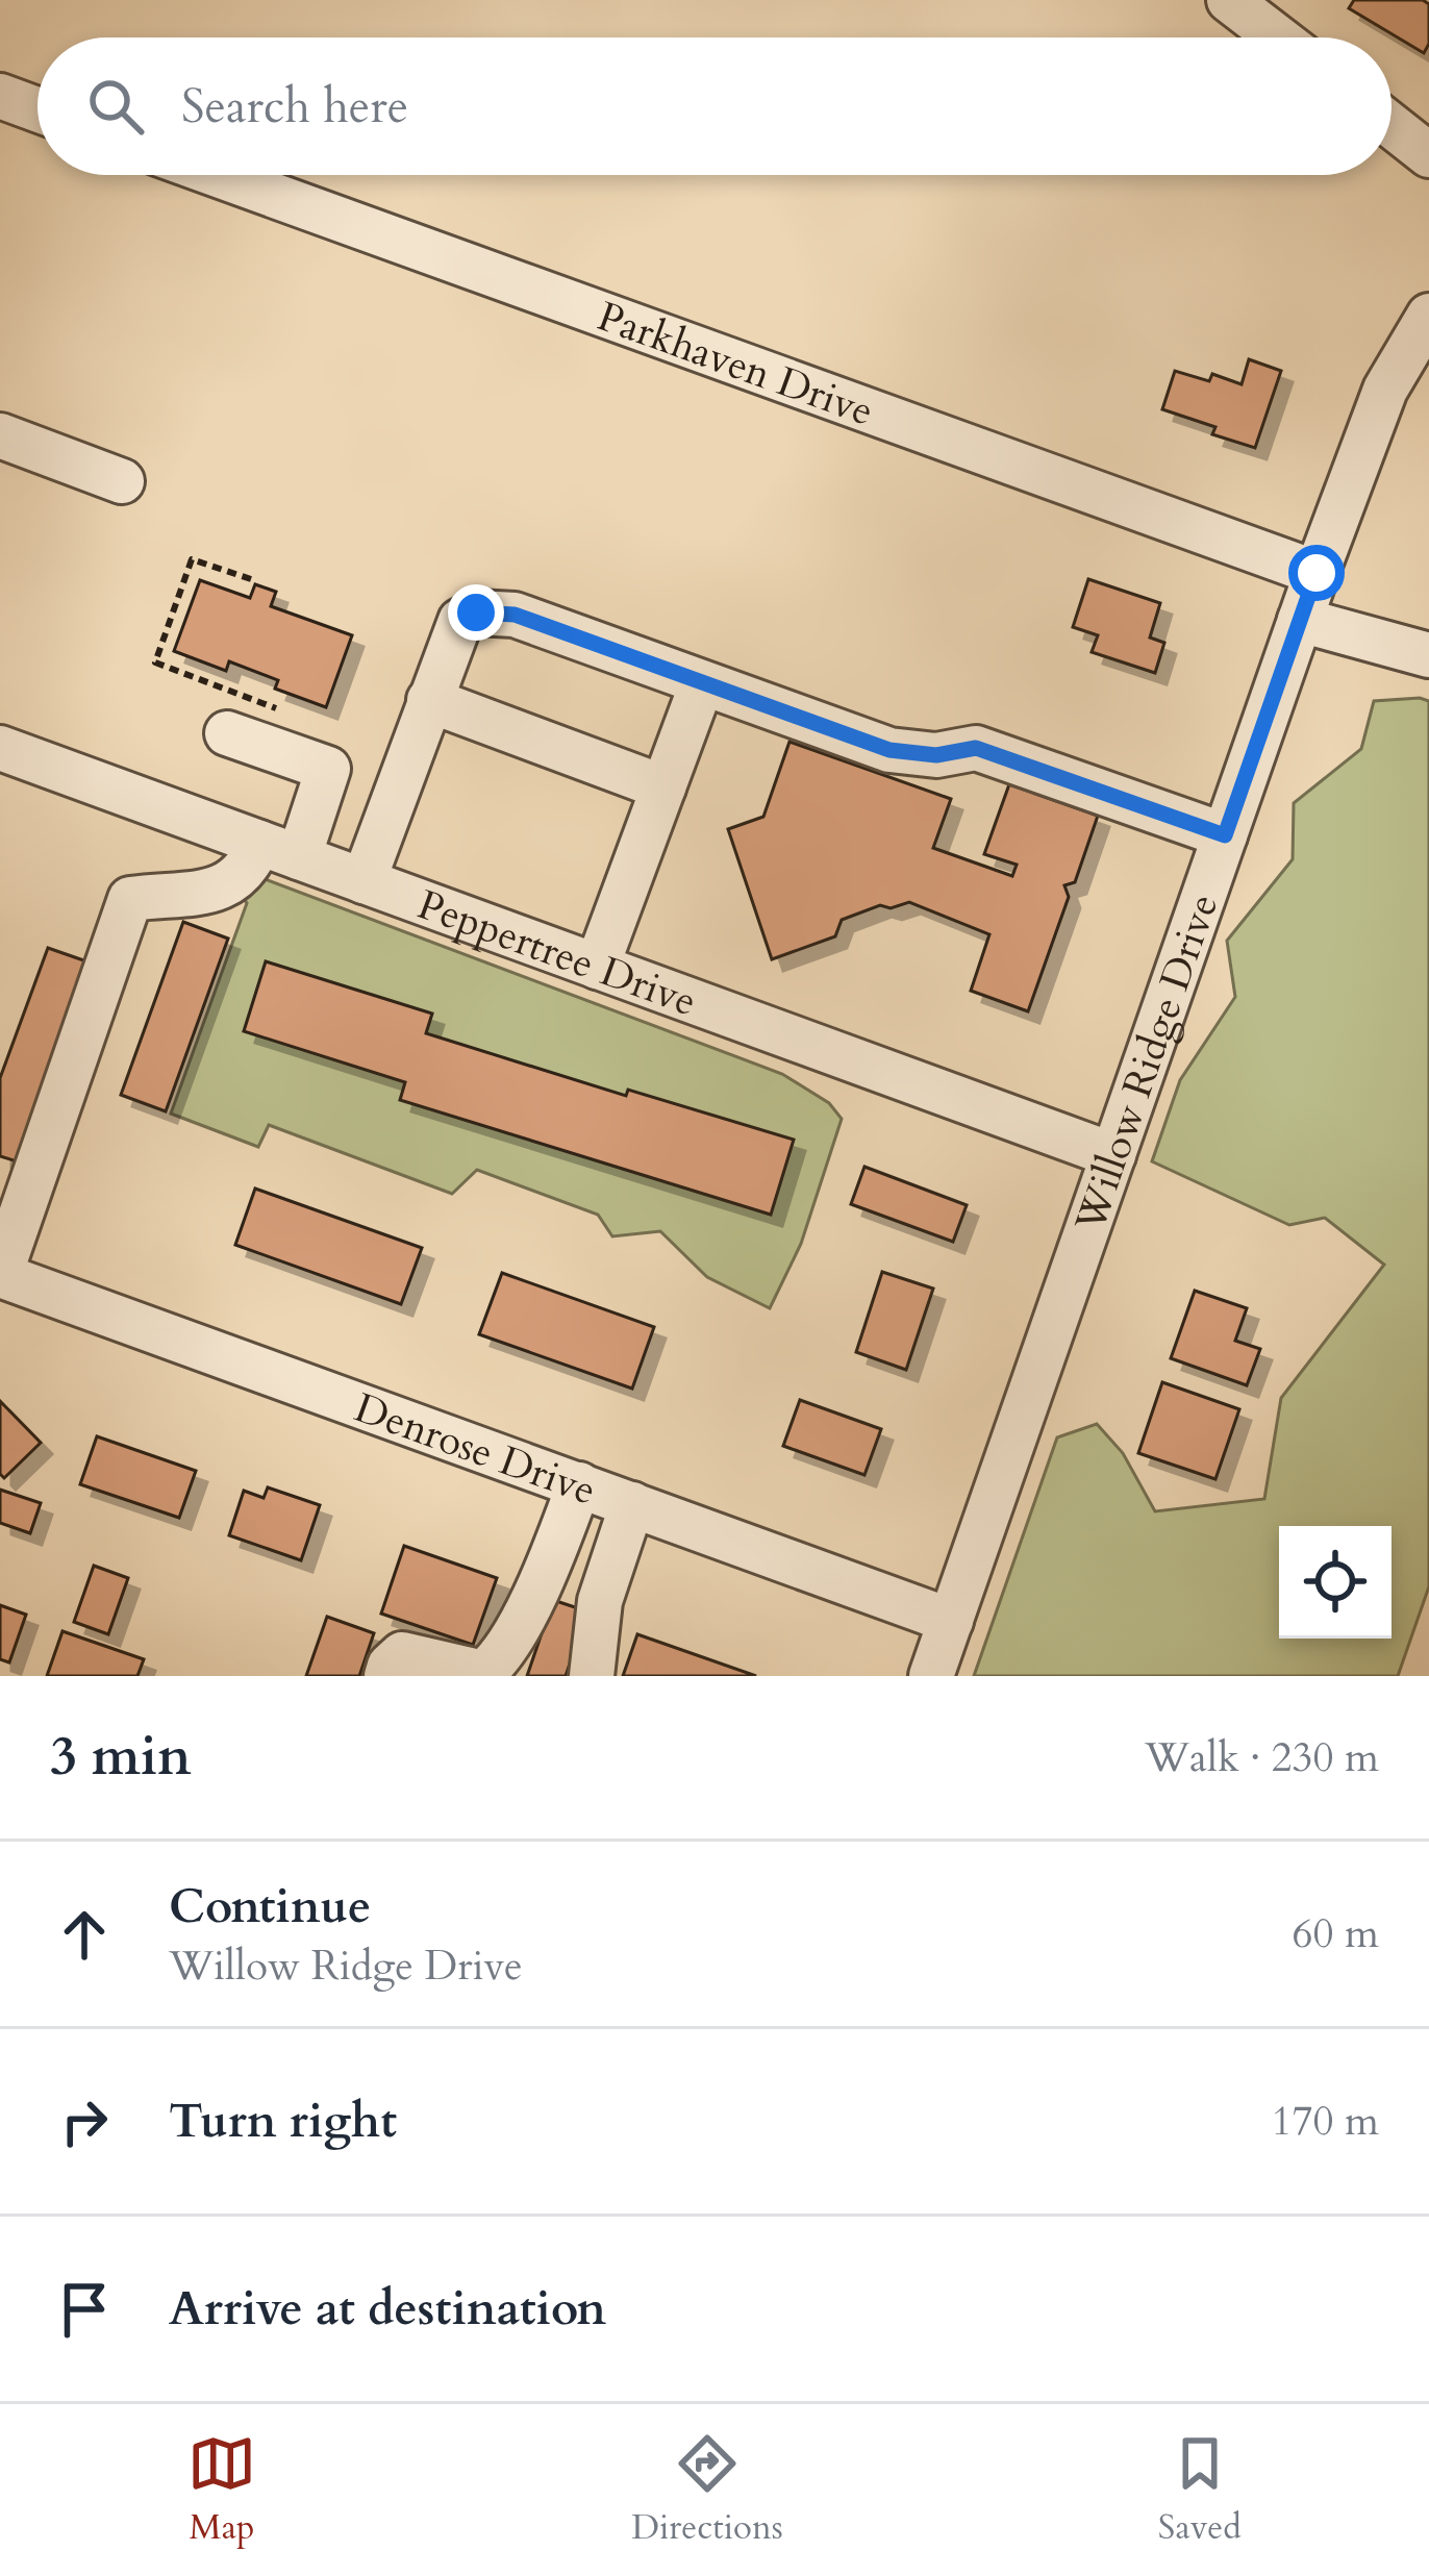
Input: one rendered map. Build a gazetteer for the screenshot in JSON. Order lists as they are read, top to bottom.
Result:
{
  "streets": {
    "street": [
      "Parkhaven Drive",
      "Peppertree Drive",
      "Willow Ridge Drive",
      "Denrose Drive"
    ]
  },
  "crossings": [
    ["Parkhaven Drive", "Willow Ridge Drive"],
    ["Peppertree Drive", "Willow Ridge Drive"],
    ["Willow Ridge Drive", "Denrose Drive"]
  ],
  "page": {
    "search": "Search here",
    "heading": ["3 min", "Walk · 230 m"],
    "list": [
      ["Continue", "Willow Ridge Drive", "60 m"],
      ["Turn right", "170 m"],
      "Arrive at destination"
    ],
    "nav": ["Map", "Directions", "Saved"]
  }
}
